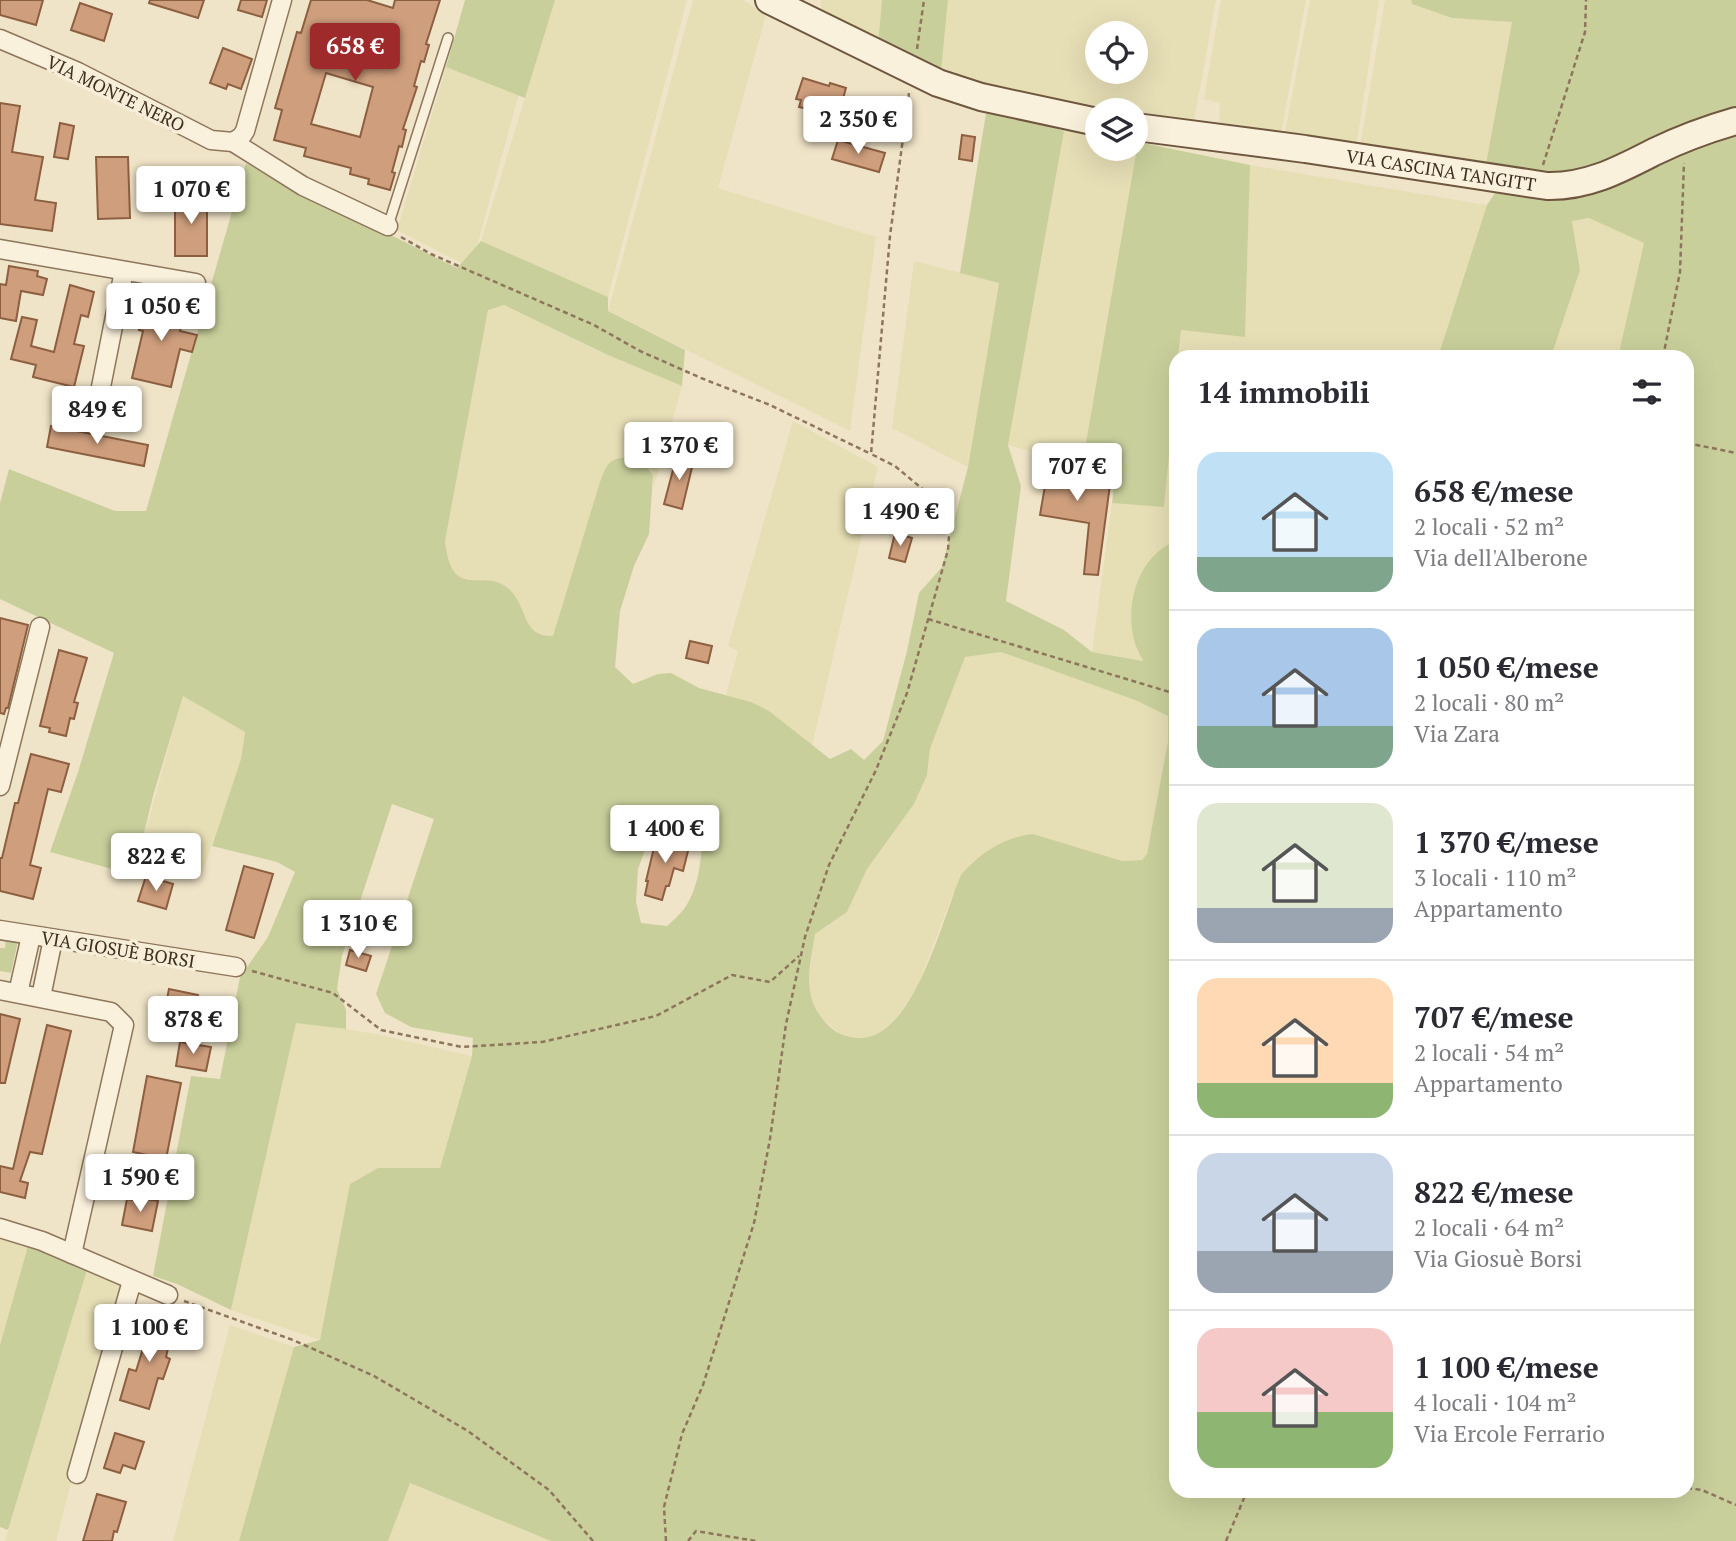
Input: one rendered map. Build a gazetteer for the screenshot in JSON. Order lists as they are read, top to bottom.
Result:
{
  "streets": {
    "street": ["VIA MONTE NERO", "VIA CASCINA TANGITT", "VIA GIOSUÈ BORSI"]
  },
  "page": {
    "price": [
      "658 €",
      "2 350 €",
      "1 070 €",
      "1 050 €",
      "849 €",
      "1 370 €",
      "707 €",
      "1 490 €",
      "1 400 €",
      "822 €",
      "1 310 €",
      "878 €",
      "1 590 €",
      "1 100 €"
    ],
    "heading": "14 immobili",
    "list": [
      {
        "name": "658 €/mese",
        "note": "2 locali · 52 m² · Via dell'Alberone"
      },
      {
        "name": "1 050 €/mese",
        "note": "2 locali · 80 m² · Via Zara"
      },
      {
        "name": "1 370 €/mese",
        "note": "3 locali · 110 m² · Appartamento"
      },
      {
        "name": "707 €/mese",
        "note": "2 locali · 54 m² · Appartamento"
      },
      {
        "name": "822 €/mese",
        "note": "2 locali · 64 m² · Via Giosuè Borsi"
      },
      {
        "name": "1 100 €/mese",
        "note": "4 locali · 104 m² · Via Ercole Ferrario"
      }
    ]
  }
}
